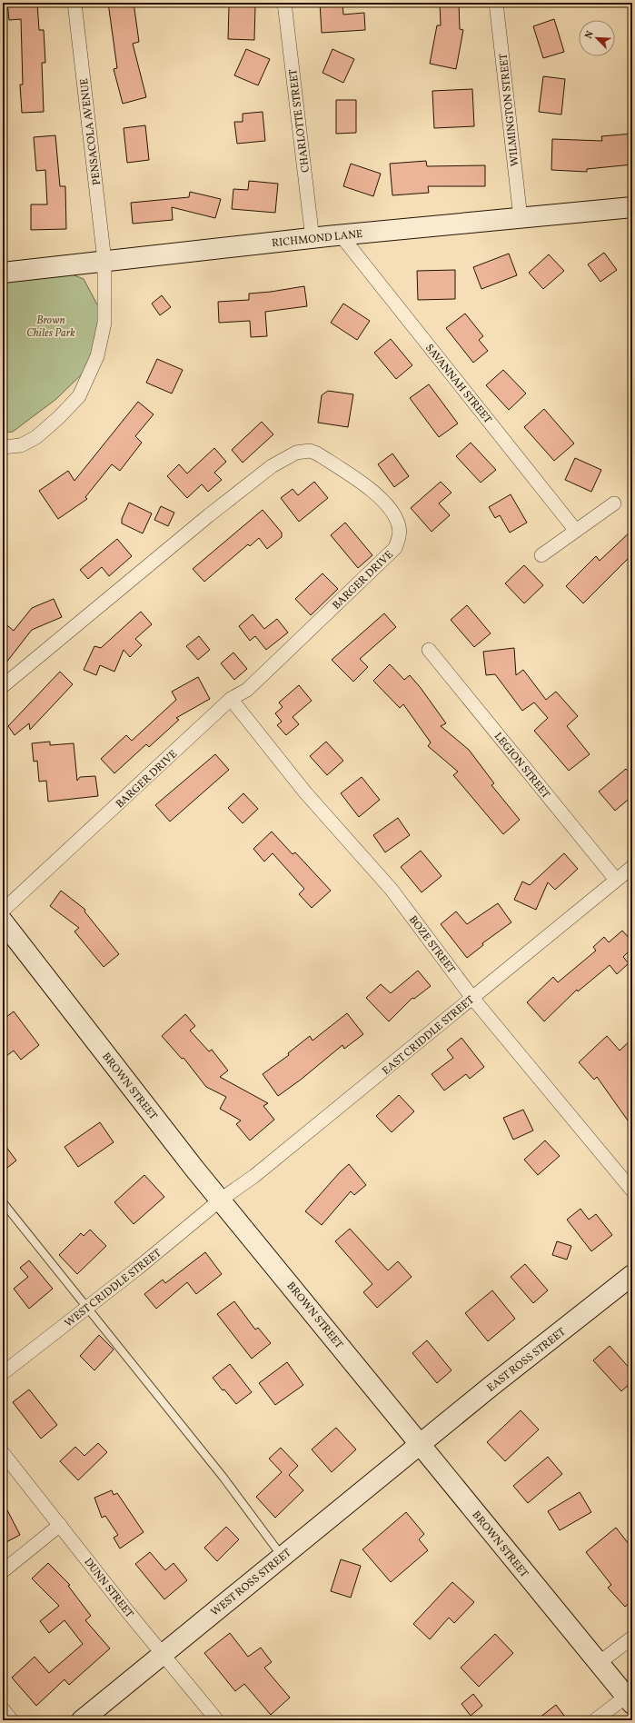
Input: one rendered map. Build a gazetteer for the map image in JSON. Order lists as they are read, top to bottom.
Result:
{
  "streets": {
    "street": [
      "WILMINGTON STREET",
      "CHARLOTTE STREET",
      "PENSACOLA AVENUE",
      "RICHMOND LANE",
      "SAVANNAH STREET",
      "BARGER DRIVE",
      "LEGION STREET",
      "BOZE STREET",
      "EAST CRIDDLE STREET",
      "BROWN STREET",
      "WEST CRIDDLE STREET",
      "EAST ROSS STREET",
      "WEST ROSS STREET",
      "DUNN STREET"
    ]
  },
  "crossings": [
    ["WILMINGTON STREET", "RICHMOND LANE"],
    ["CHARLOTTE STREET", "RICHMOND LANE"],
    ["PENSACOLA AVENUE", "RICHMOND LANE"],
    ["RICHMOND LANE", "SAVANNAH STREET"],
    ["BARGER DRIVE", "BOZE STREET"],
    ["LEGION STREET", "EAST CRIDDLE STREET"],
    ["BOZE STREET", "EAST CRIDDLE STREET"],
    ["EAST CRIDDLE STREET", "BROWN STREET"],
    ["EAST CRIDDLE STREET", "WEST CRIDDLE STREET"],
    ["BROWN STREET", "WEST CRIDDLE STREET"],
    ["BROWN STREET", "EAST ROSS STREET"],
    ["BROWN STREET", "WEST ROSS STREET"],
    ["EAST ROSS STREET", "WEST ROSS STREET"],
    ["WEST ROSS STREET", "DUNN STREET"]
  ],
  "parks": ["Brown Chiles Park"],
  "north": "top left"
}
